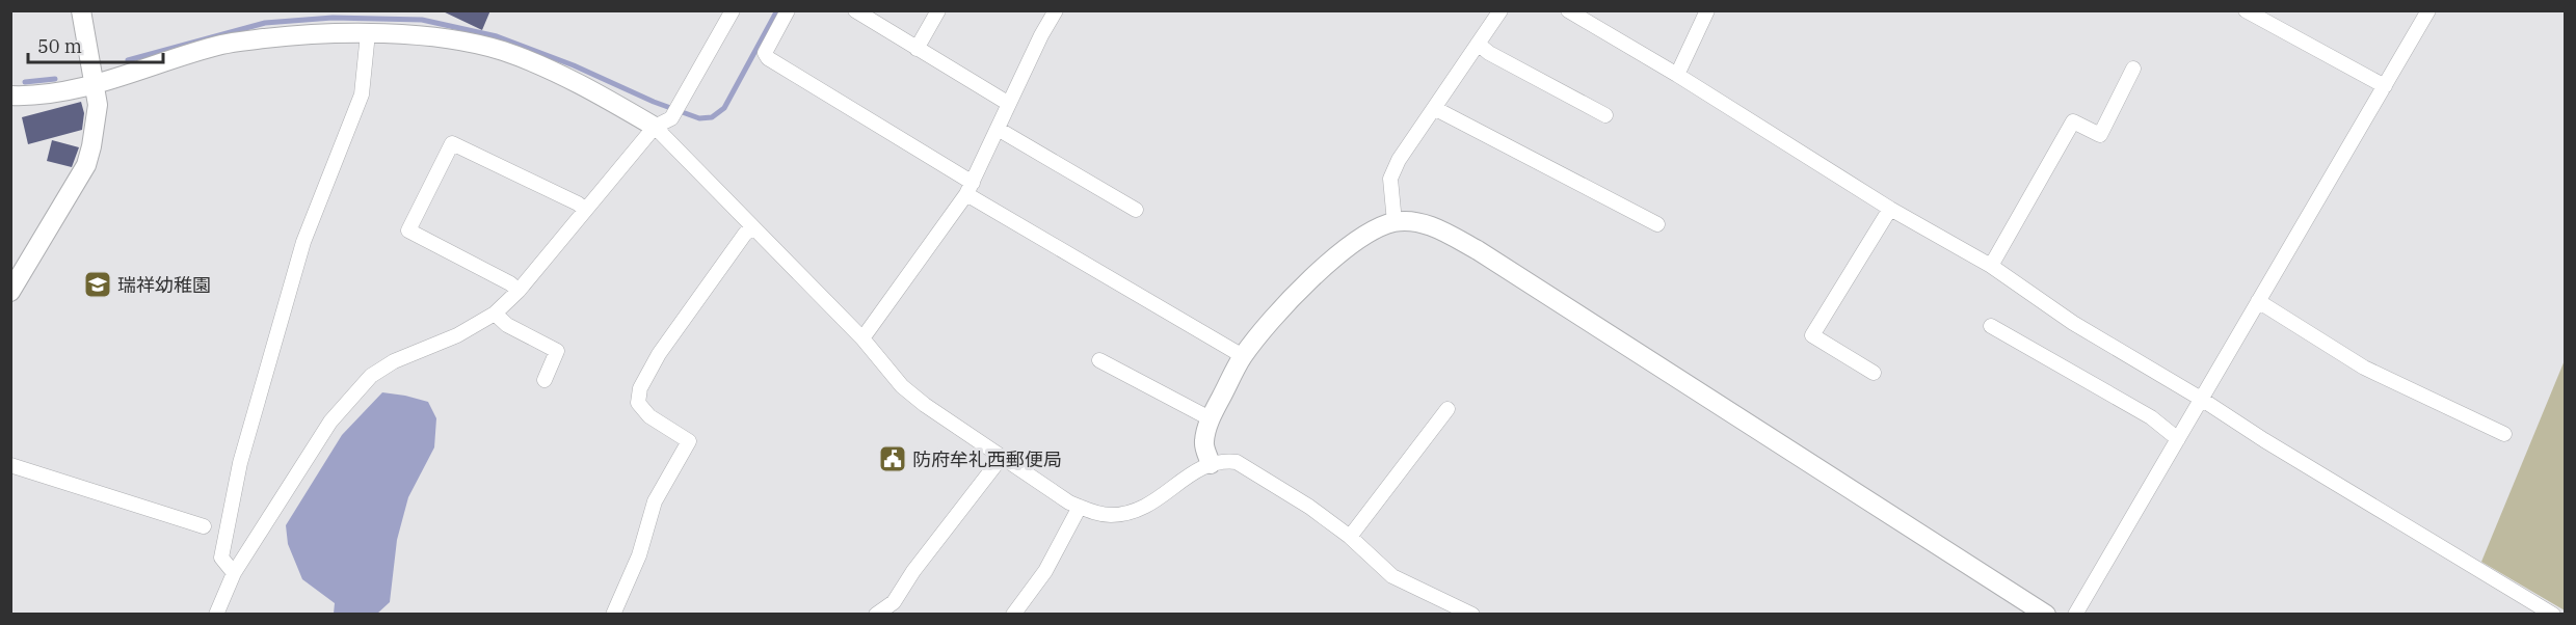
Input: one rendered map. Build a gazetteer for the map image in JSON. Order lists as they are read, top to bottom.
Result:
{
  "places": {
    "school or university": ["瑞祥幼稚園"],
    "public building": ["防府牟礼西郵便局"]
  },
  "scale_bar": "50 m"
}
